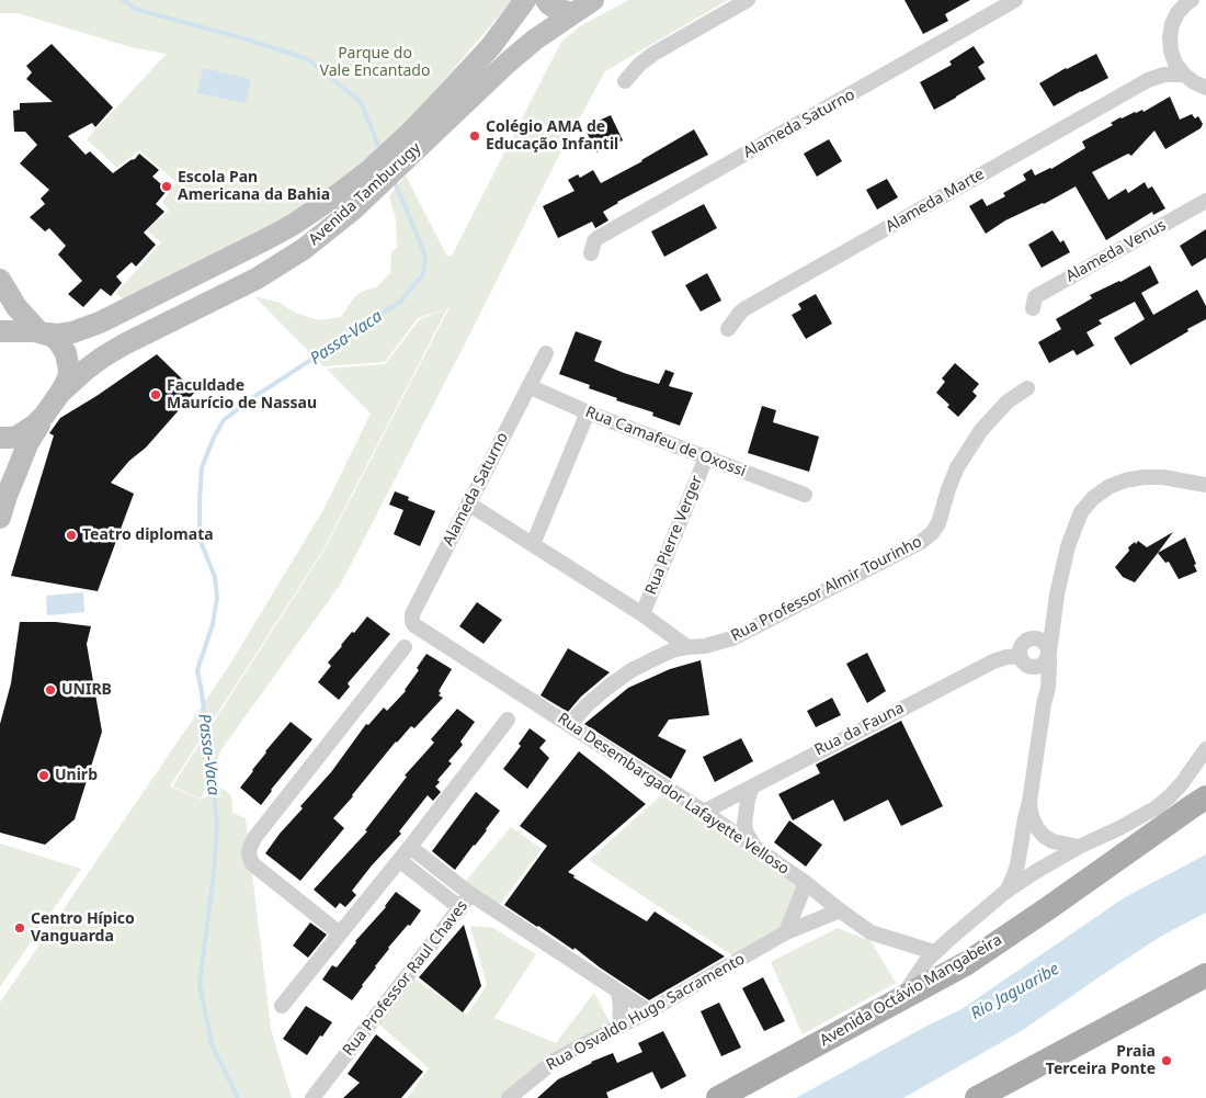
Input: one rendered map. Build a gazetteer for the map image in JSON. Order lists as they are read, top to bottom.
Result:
{
  "streets": {
    "main road": ["Avenida Tamburugy", "Avenida Octávio Mangabeira"],
    "street": [
      "Alameda Saturno",
      "Alameda Marte",
      "Alameda Venus",
      "Rua Camafeu de Oxossi",
      "Rua Pierre Verger",
      "Rua Professor Almir Tourinho",
      "Rua da Fauna",
      "Rua Desembargador Lafayette Velloso",
      "Rua Professor Raul Chaves",
      "Rua Osvaldo Hugo Sacramento"
    ]
  },
  "crossings": [
    ["Alameda Saturno", "Rua Camafeu de Oxossi"],
    ["Alameda Saturno", "Rua Desembargador Lafayette Velloso"],
    ["Rua Camafeu de Oxossi", "Rua Pierre Verger"],
    ["Rua Professor Almir Tourinho", "Rua Desembargador Lafayette Velloso"],
    ["Rua da Fauna", "Rua Desembargador Lafayette Velloso"],
    ["Rua Desembargador Lafayette Velloso", "Rua Osvaldo Hugo Sacramento"],
    ["Rua Professor Raul Chaves", "Rua Osvaldo Hugo Sacramento"]
  ],
  "water": ["Passa-Vaca", "Rio Jaguaribe"],
  "parks": ["Parque do Vale Encantado"],
  "places": [
    "Colégio AMA de Educação Infantil",
    "Escola Pan Americana da Bahia",
    "Faculdade Maurício de Nassau",
    "Teatro diplomata",
    "UNIRB",
    "Unirb",
    "Centro Hípico Vanguarda",
    "Praia Terceira Ponte"
  ]
}
